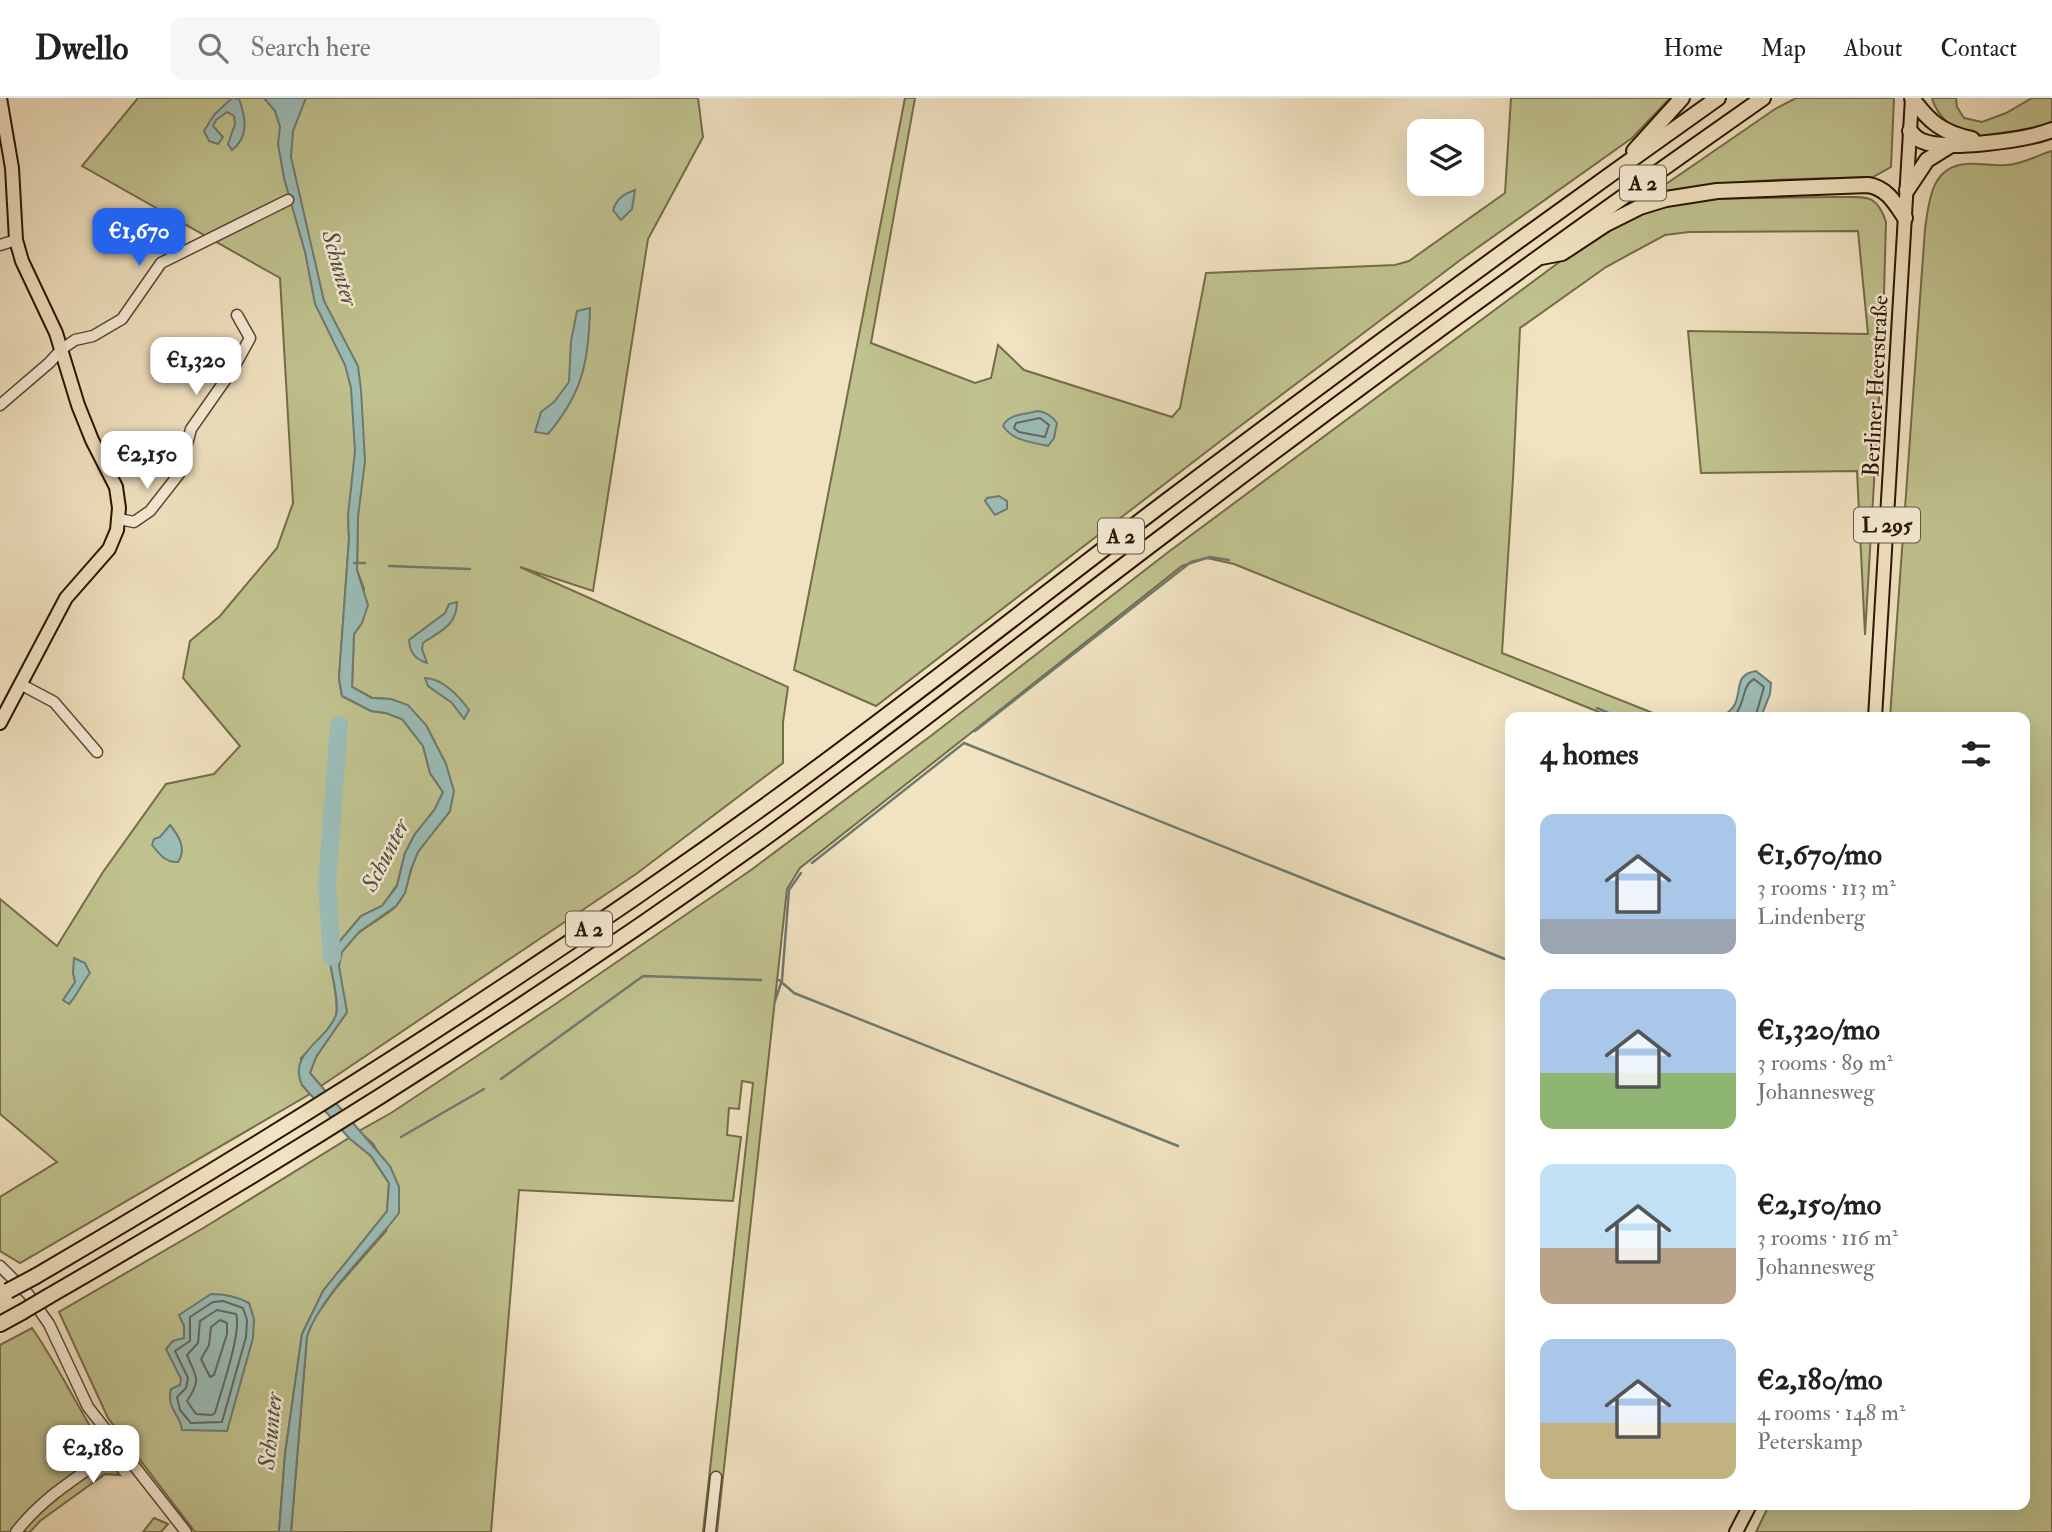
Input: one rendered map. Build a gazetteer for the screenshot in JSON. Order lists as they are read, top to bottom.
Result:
{
  "streets": {
    "highway": ["A 2"],
    "main road": ["Berliner Heerstraße", "L 295"]
  },
  "water": ["Schunter"],
  "page": {
    "header": "Dwello",
    "search": "Search here",
    "nav": [
      "Home",
      "Map",
      "About",
      "Contact"
    ],
    "price": [
      "€1,670",
      "€1,320",
      "€2,150",
      "€2,180"
    ],
    "heading": "4 homes",
    "list": [
      {
        "name": "€1,670/mo",
        "note": "3 rooms · 113 m² · Lindenberg"
      },
      {
        "name": "€1,320/mo",
        "note": "3 rooms · 89 m² · Johannesweg"
      },
      {
        "name": "€2,150/mo",
        "note": "3 rooms · 116 m² · Johannesweg"
      },
      {
        "name": "€2,180/mo",
        "note": "4 rooms · 148 m² · Peterskamp"
      }
    ]
  }
}
